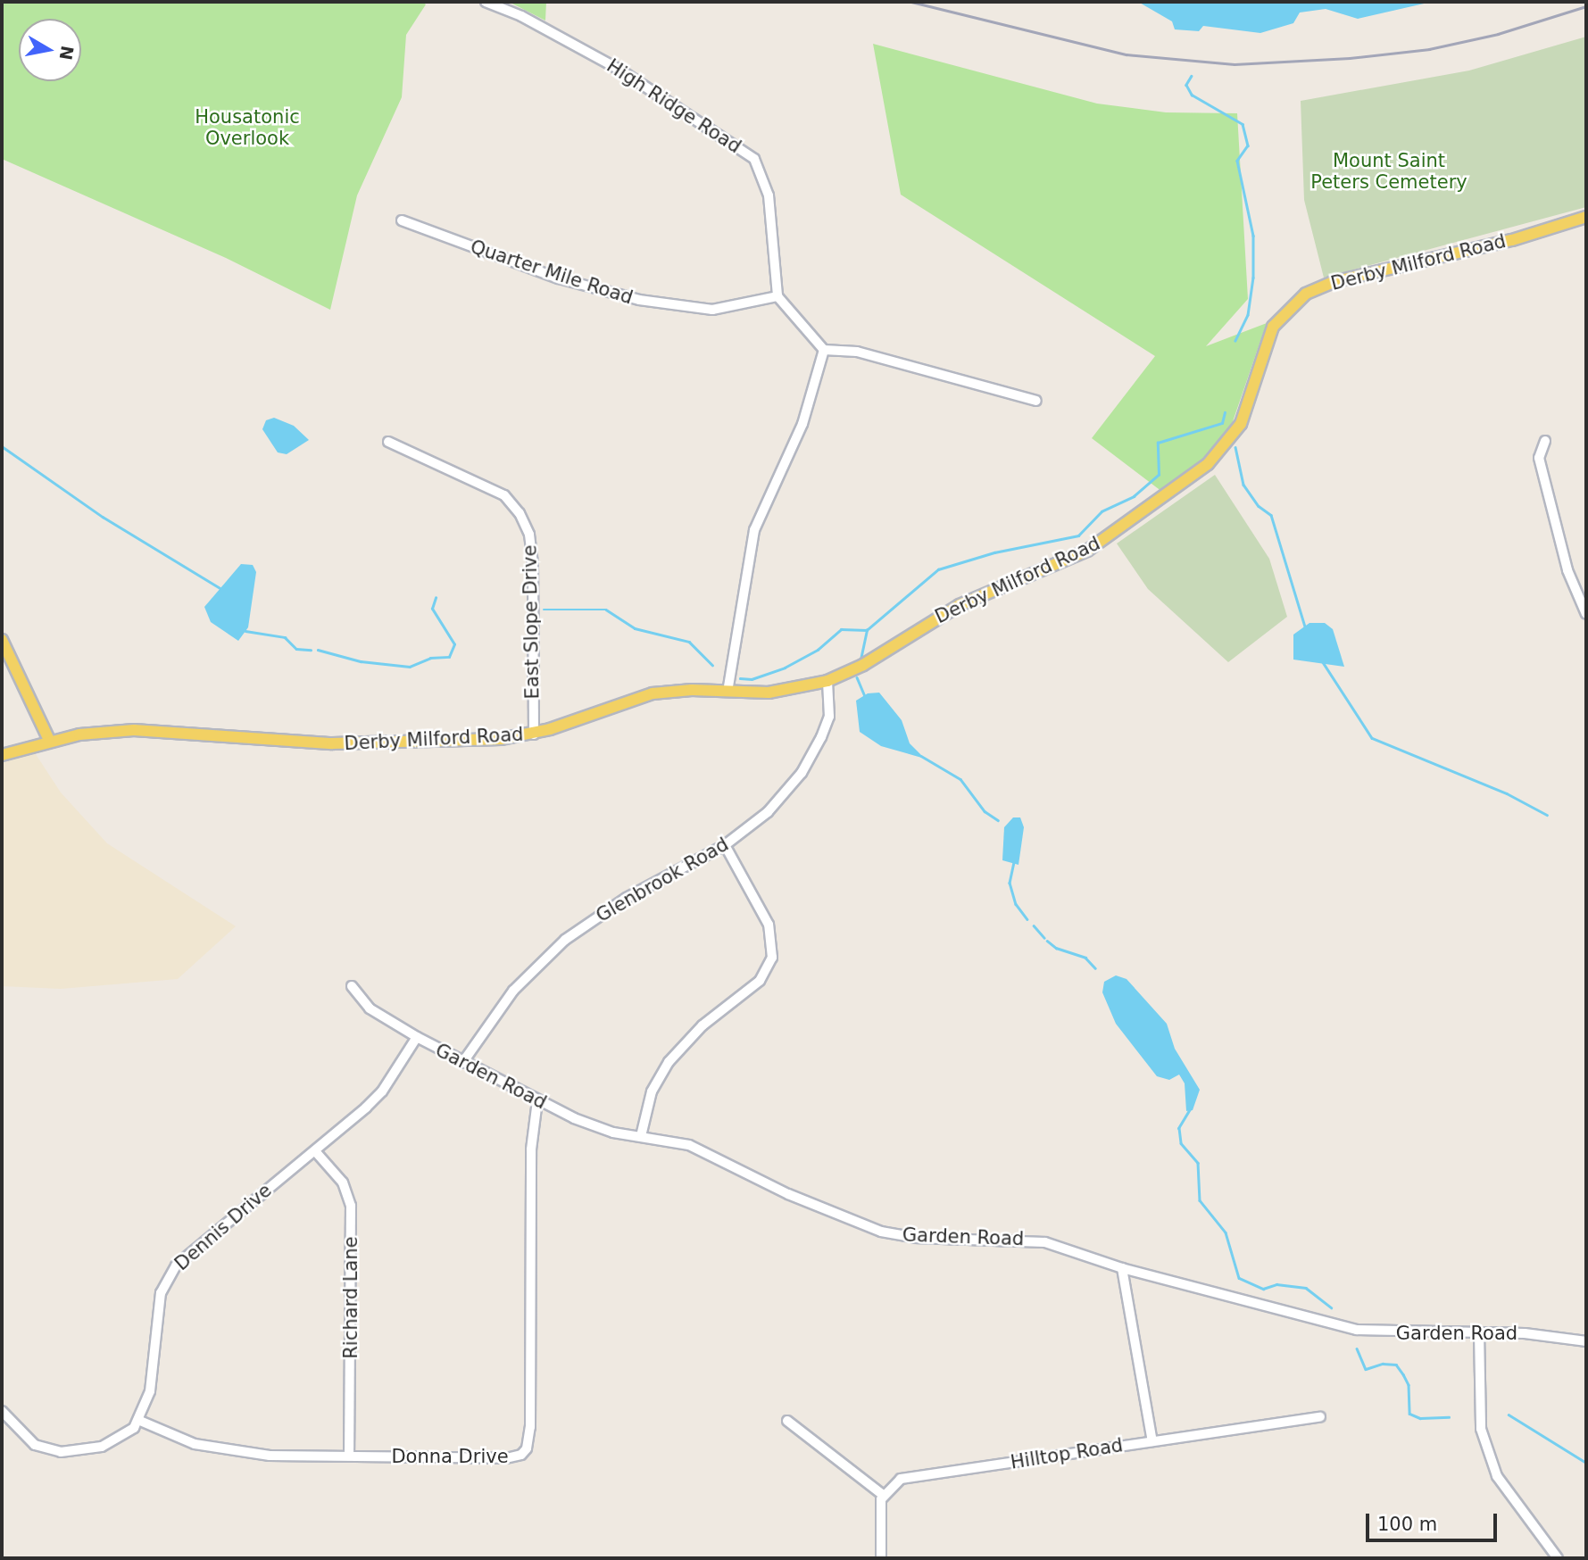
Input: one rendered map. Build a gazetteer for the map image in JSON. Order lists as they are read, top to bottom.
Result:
{
  "streets": {
    "main road": ["Derby Milford Road"],
    "street": [
      "High Ridge Road",
      "Quarter Mile Road",
      "East Slope Drive",
      "Glenbrook Road",
      "Garden Road",
      "Dennis Drive",
      "Richard Lane",
      "Hilltop Road",
      "Donna Drive"
    ]
  },
  "crossings": [
    ["High Ridge Road", "Quarter Mile Road"],
    ["Derby Milford Road", "East Slope Drive"],
    ["Derby Milford Road", "Glenbrook Road"],
    ["Glenbrook Road", "Garden Road"],
    ["Garden Road", "Dennis Drive"],
    ["Garden Road", "Donna Drive"],
    ["Dennis Drive", "Richard Lane"],
    ["Dennis Drive", "Donna Drive"],
    ["Richard Lane", "Donna Drive"]
  ],
  "parks": ["Housatonic Overlook", "Mount Saint Peters Cemetery"],
  "scale_bar": "100 m",
  "north": "right"
}
